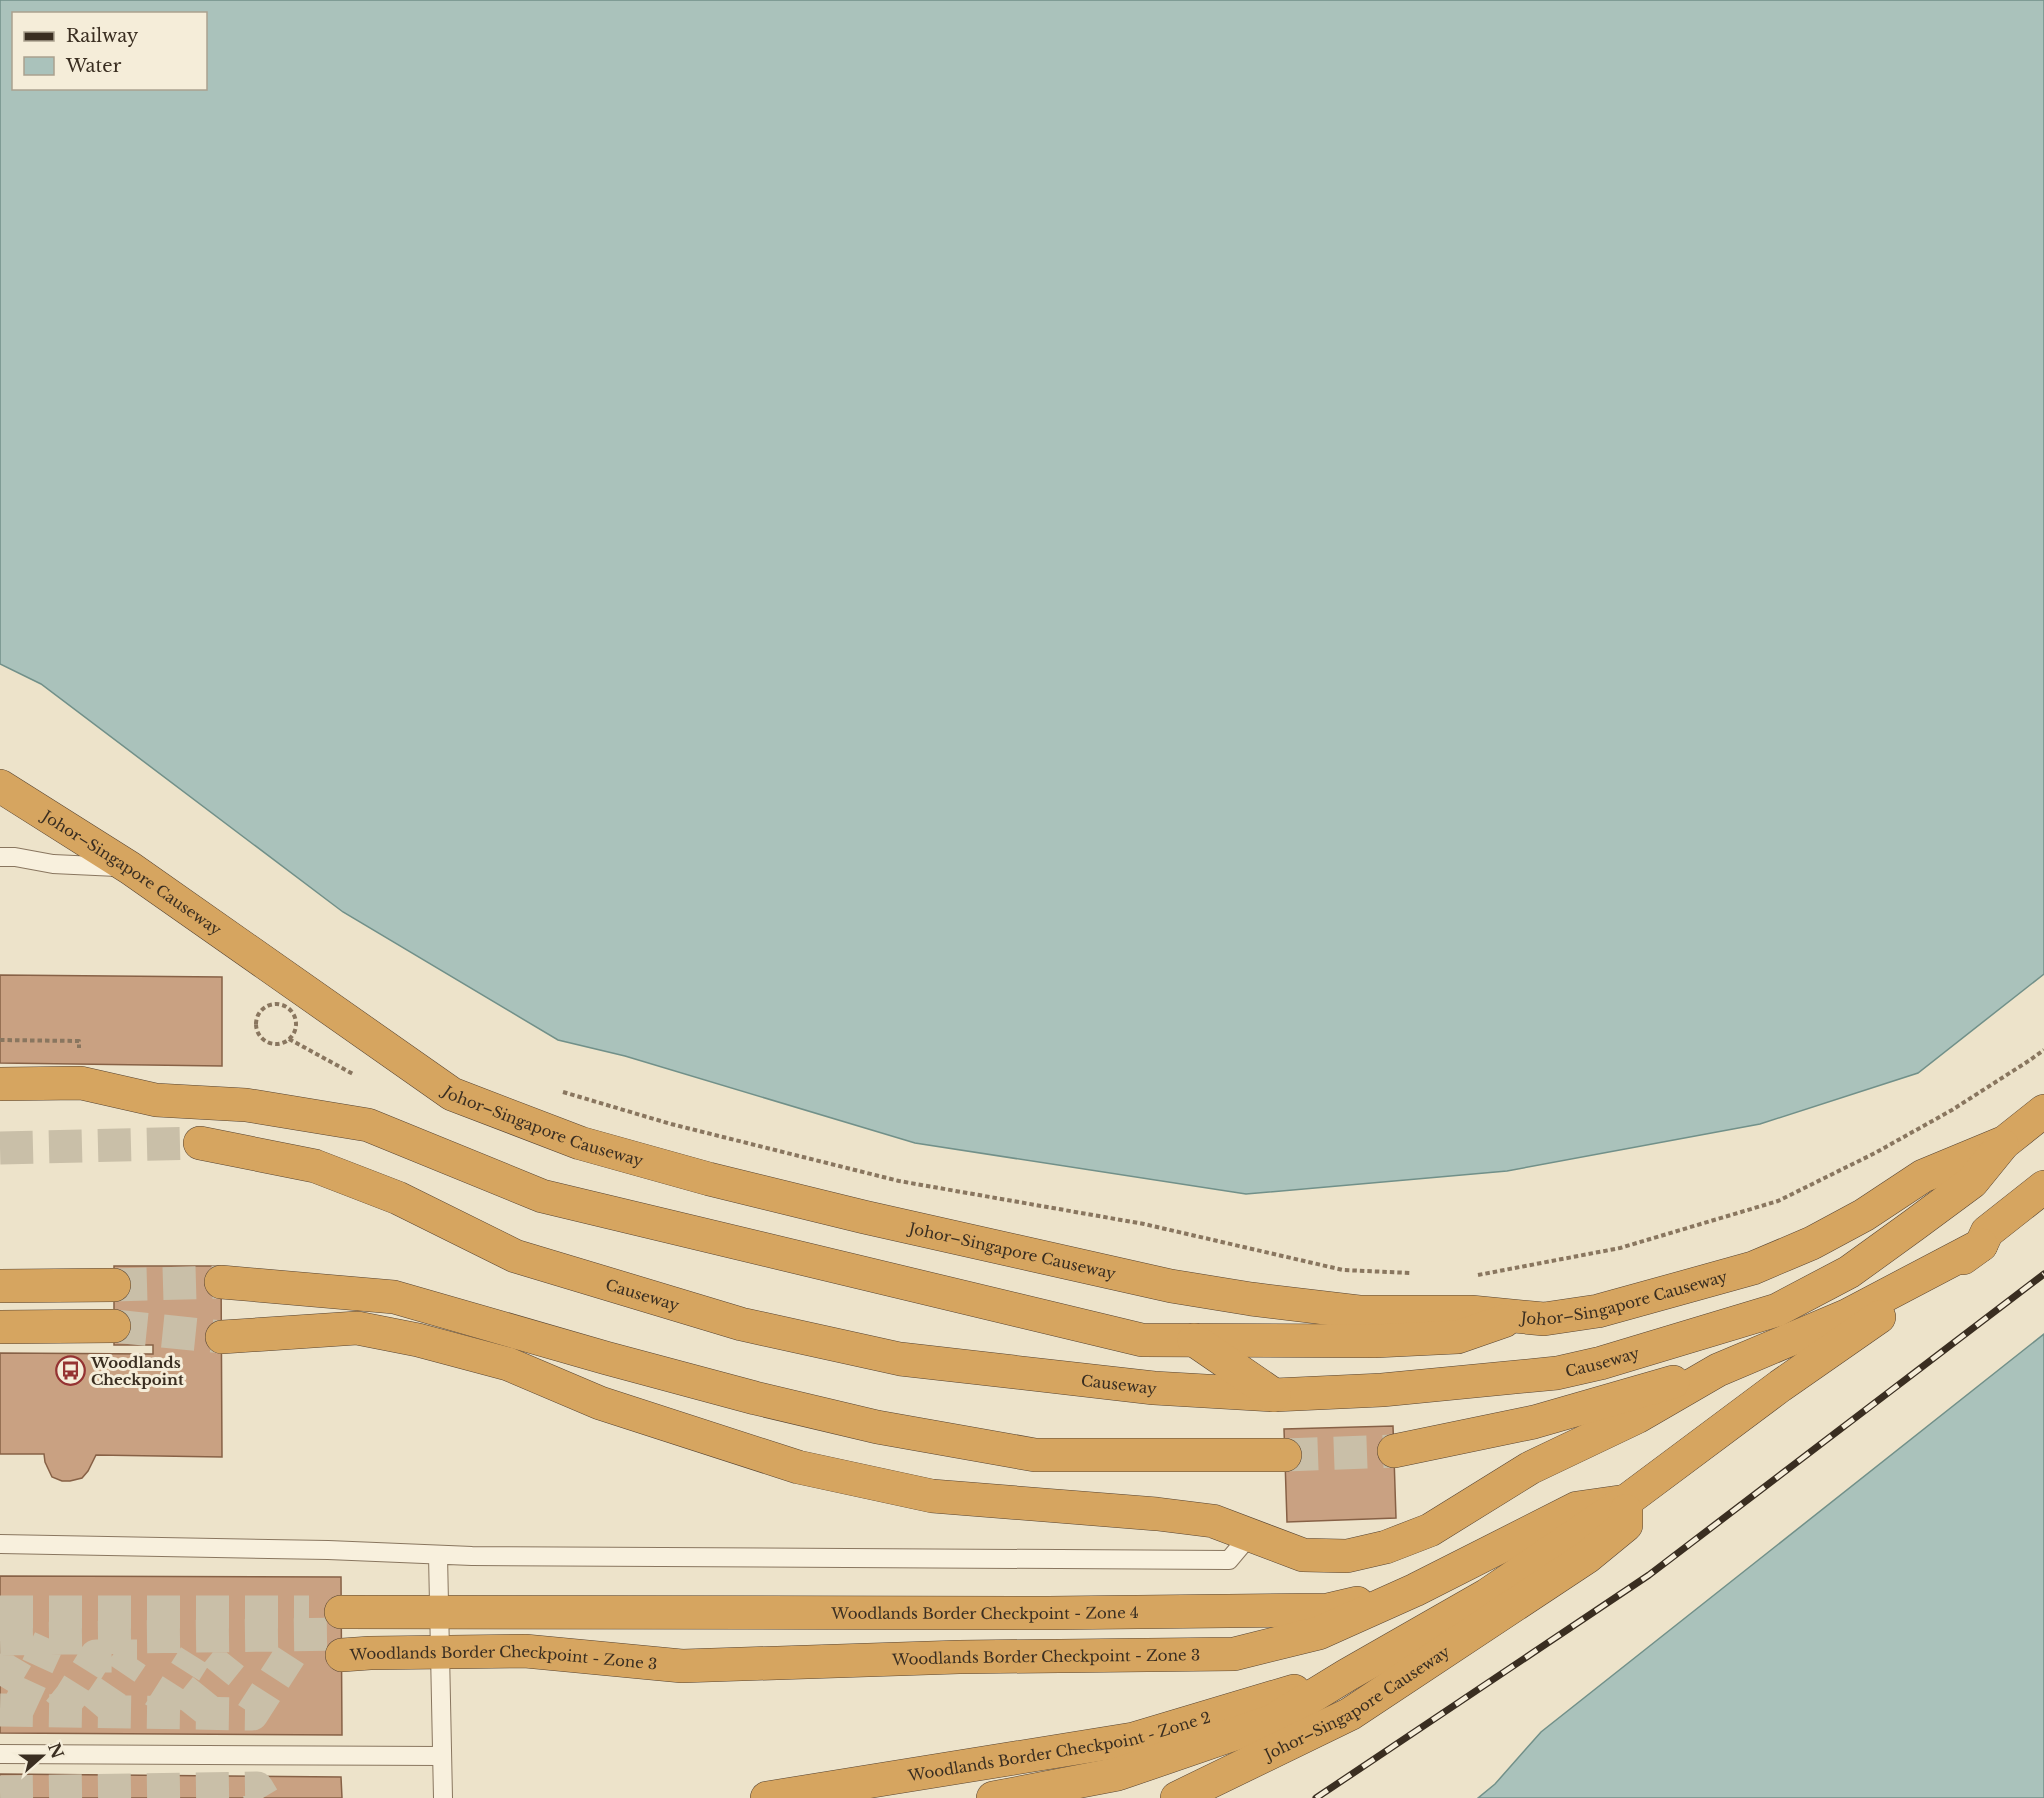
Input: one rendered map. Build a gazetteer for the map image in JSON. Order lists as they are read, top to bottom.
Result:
{
  "streets": {
    "highway": [
      "Johor–Singapore Causeway",
      "Causeway",
      "Woodlands Border Checkpoint - Zone 4",
      "Woodlands Border Checkpoint - Zone 3",
      "Woodlands Border Checkpoint - Zone 2"
    ]
  },
  "crossings": [
    ["Johor–Singapore Causeway", "Causeway"],
    ["Johor–Singapore Causeway", "Woodlands Border Checkpoint - Zone 4"],
    ["Johor–Singapore Causeway", "Woodlands Border Checkpoint - Zone 3"],
    ["Johor–Singapore Causeway", "Woodlands Border Checkpoint - Zone 2"],
    ["Woodlands Border Checkpoint - Zone 4", "Woodlands Border Checkpoint - Zone 3"]
  ],
  "places": {
    "bus stop": ["Woodlands Checkpoint"]
  },
  "legend": ["Railway", "Water"],
  "north": "right"
}
